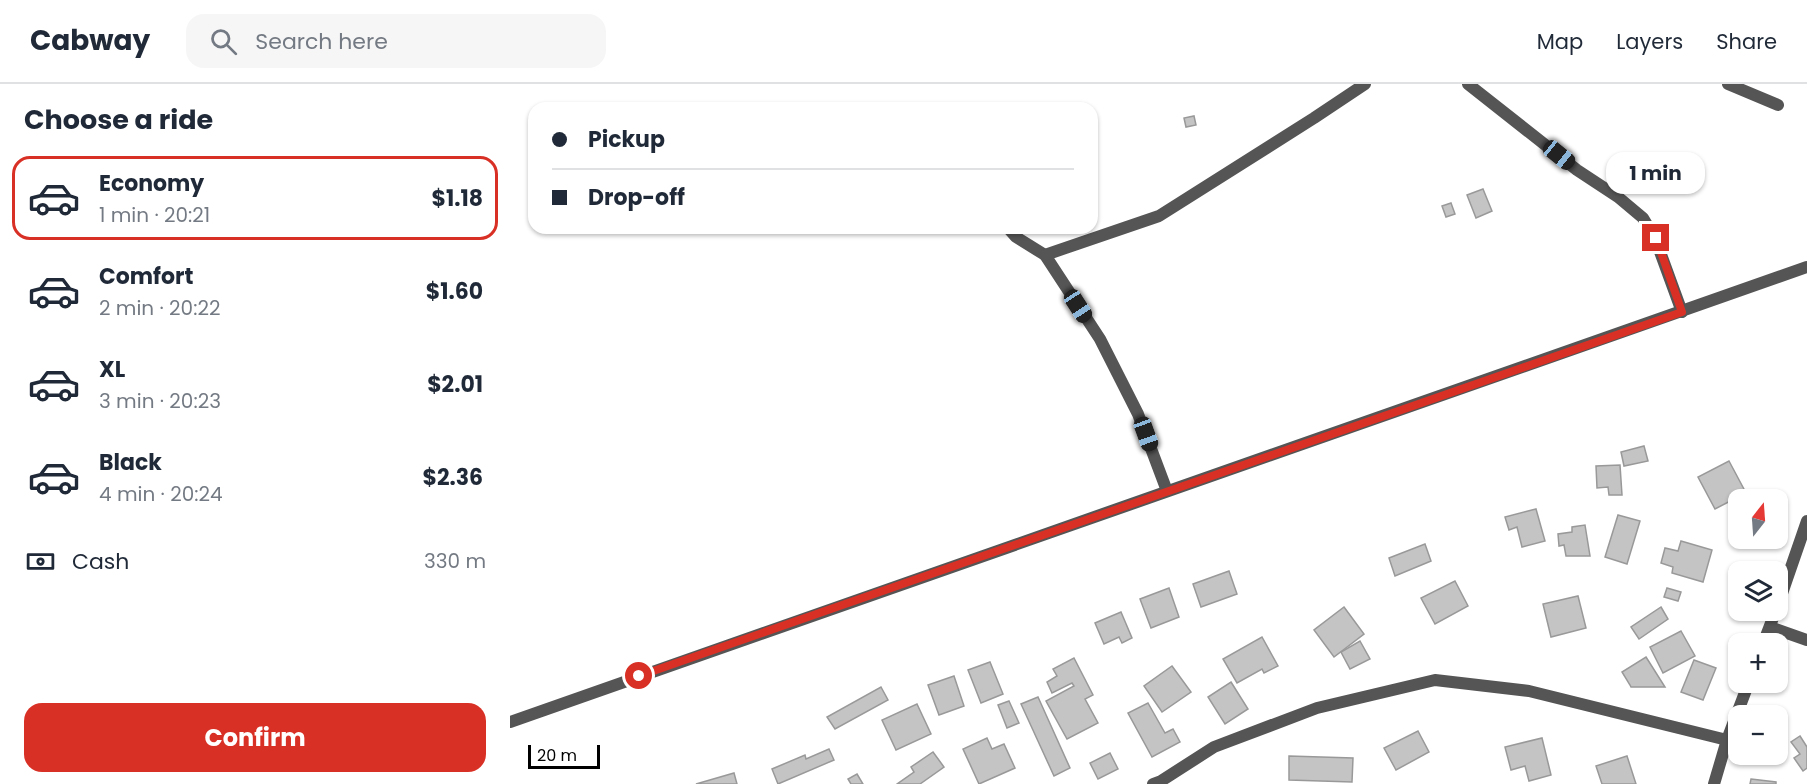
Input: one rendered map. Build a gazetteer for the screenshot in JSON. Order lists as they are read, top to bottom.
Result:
{
  "scale_bar": "20 m",
  "north": "top",
  "page": {
    "header": "Cabway",
    "search": "Search here",
    "nav": ["Map", "Layers", "Share"],
    "heading": "Choose a ride",
    "banner": ["Pickup", "Drop-off"],
    "bubble": "1 min",
    "list": [
      {
        "name": "Economy",
        "note": "1 min · 20:21",
        "value": "$1.18"
      },
      {
        "name": "Comfort",
        "note": "2 min · 20:22",
        "value": "$1.60"
      },
      {
        "name": "XL",
        "note": "3 min · 20:23",
        "value": "$2.01"
      },
      {
        "name": "Black",
        "note": "4 min · 20:24",
        "value": "$2.36"
      }
    ],
    "map_buttons": ["+", "−"],
    "pay": ["Cash", "330 m"],
    "buttons": "Confirm",
    "scale": "20 m"
  }
}
